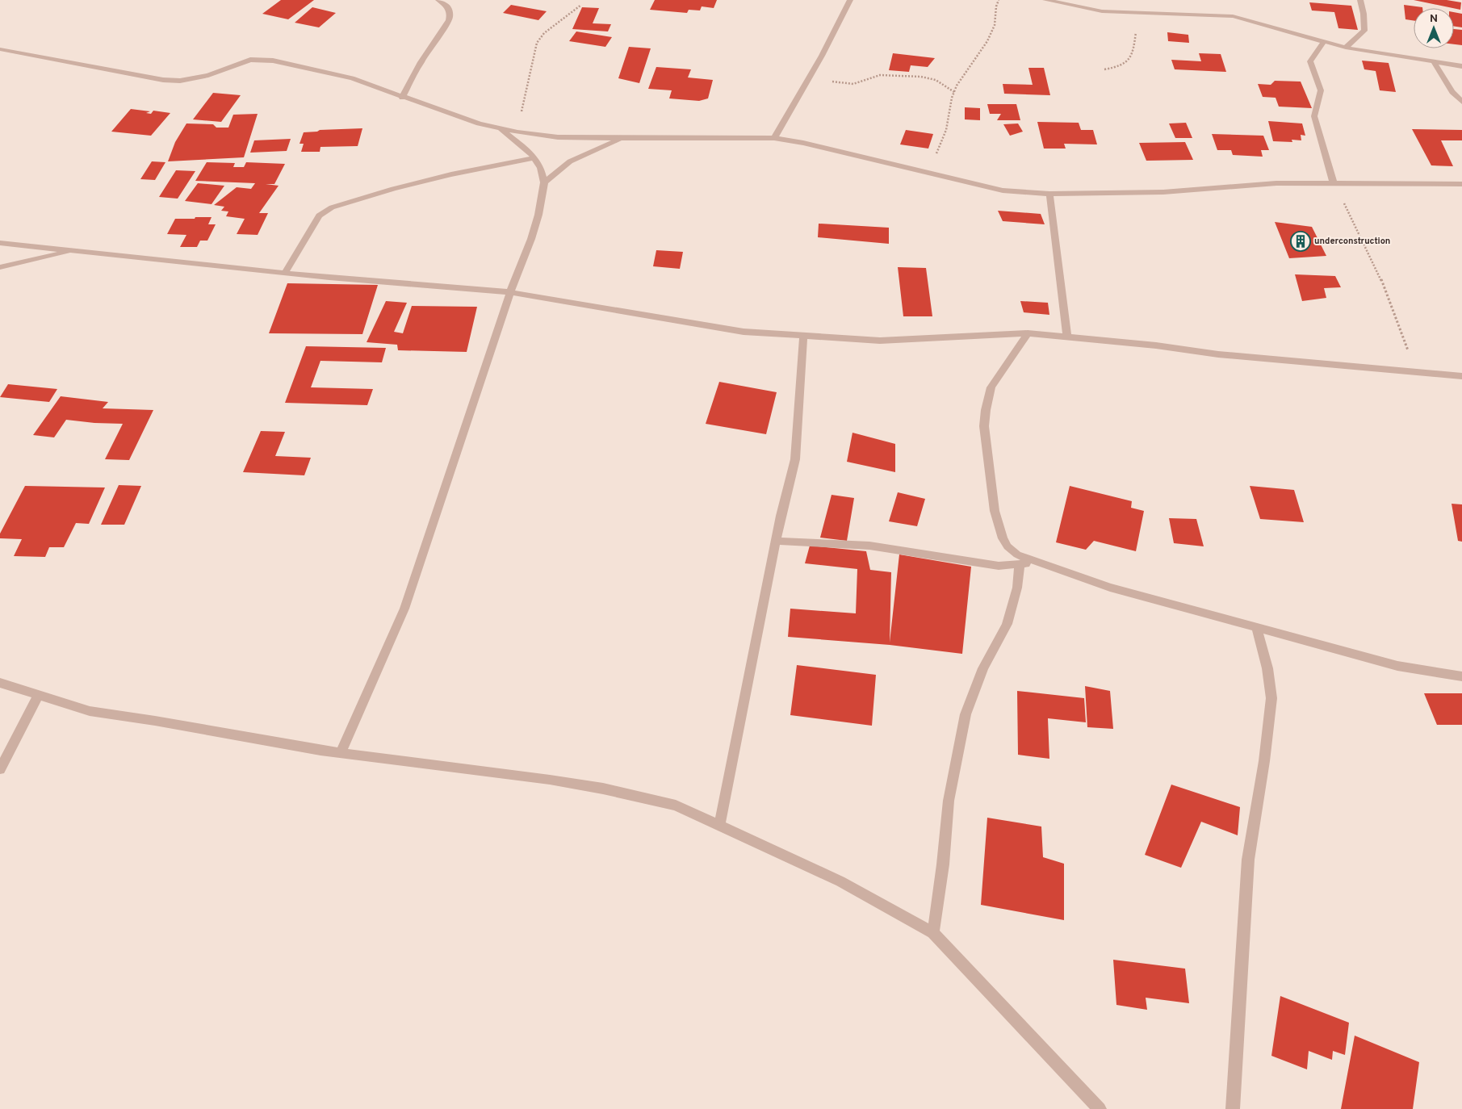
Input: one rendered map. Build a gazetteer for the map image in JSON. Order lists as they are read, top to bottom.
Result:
{
  "places": {
    "building": ["underconstruction"]
  },
  "north": "top"
}
